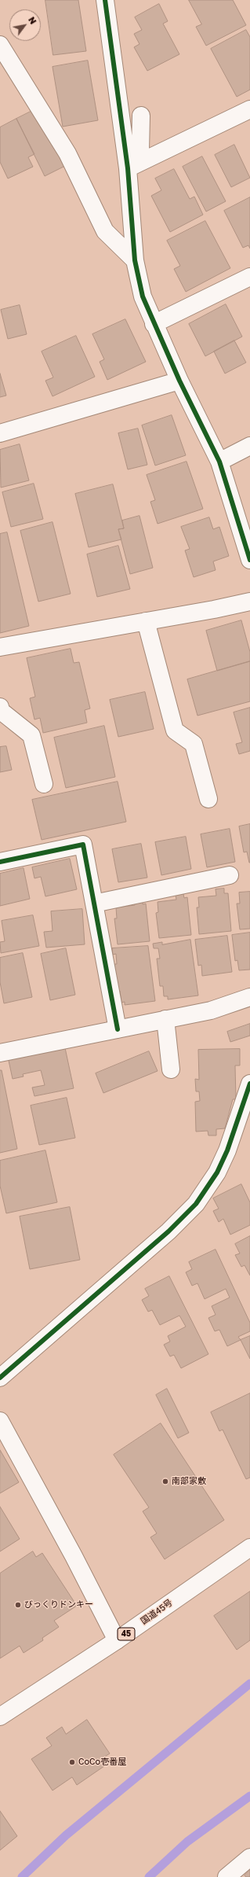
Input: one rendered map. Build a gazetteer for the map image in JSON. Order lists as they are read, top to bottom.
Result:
{
  "streets": {
    "main road": ["国道45号", "45"]
  },
  "places": ["南部家敷", "びっくりドンキー", "CoCo壱番屋"],
  "north": "top right"
}
